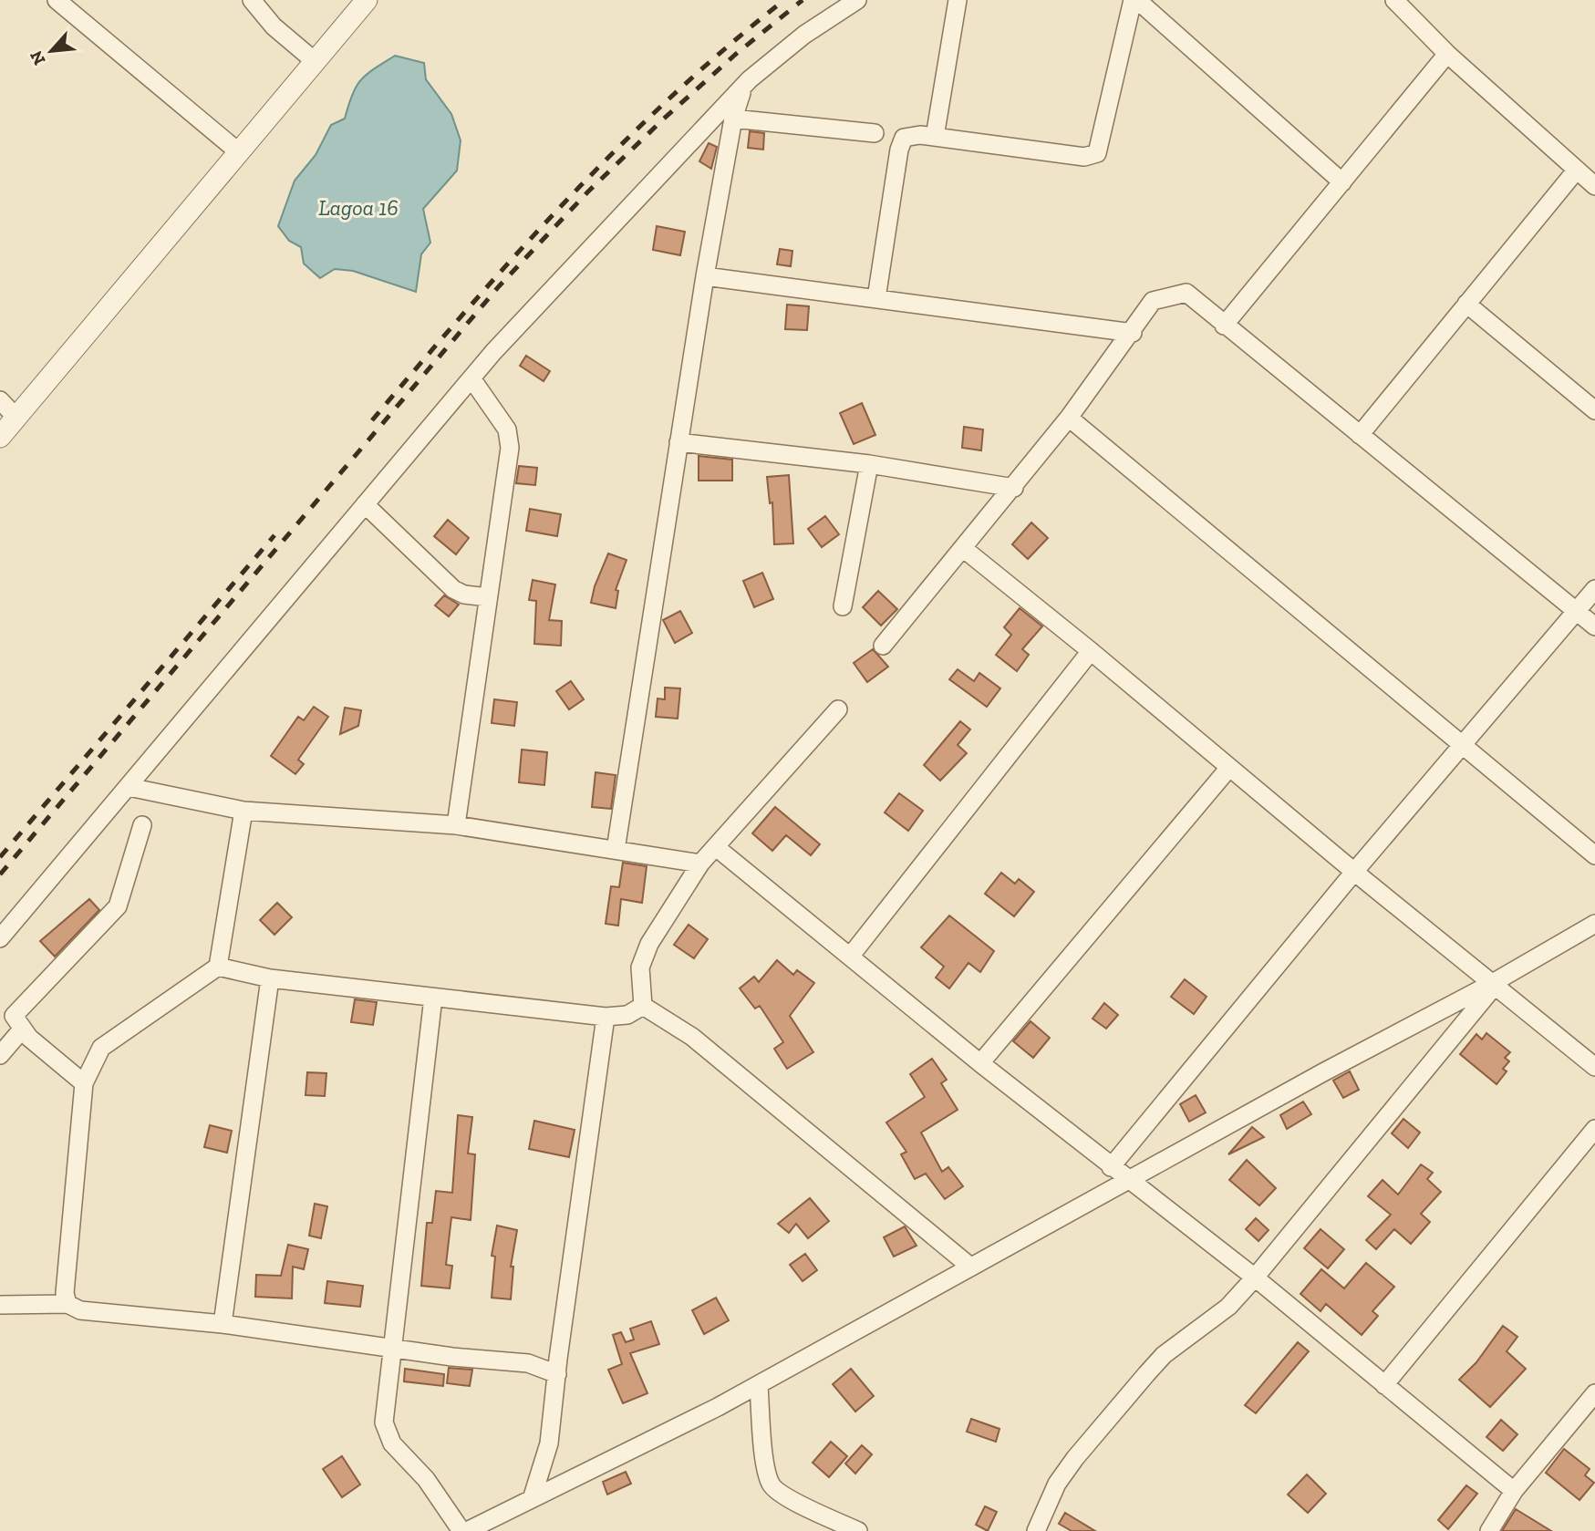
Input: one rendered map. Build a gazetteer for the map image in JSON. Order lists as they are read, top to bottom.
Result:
{
  "water": ["Lagoa 16"],
  "north": "bottom left"
}
